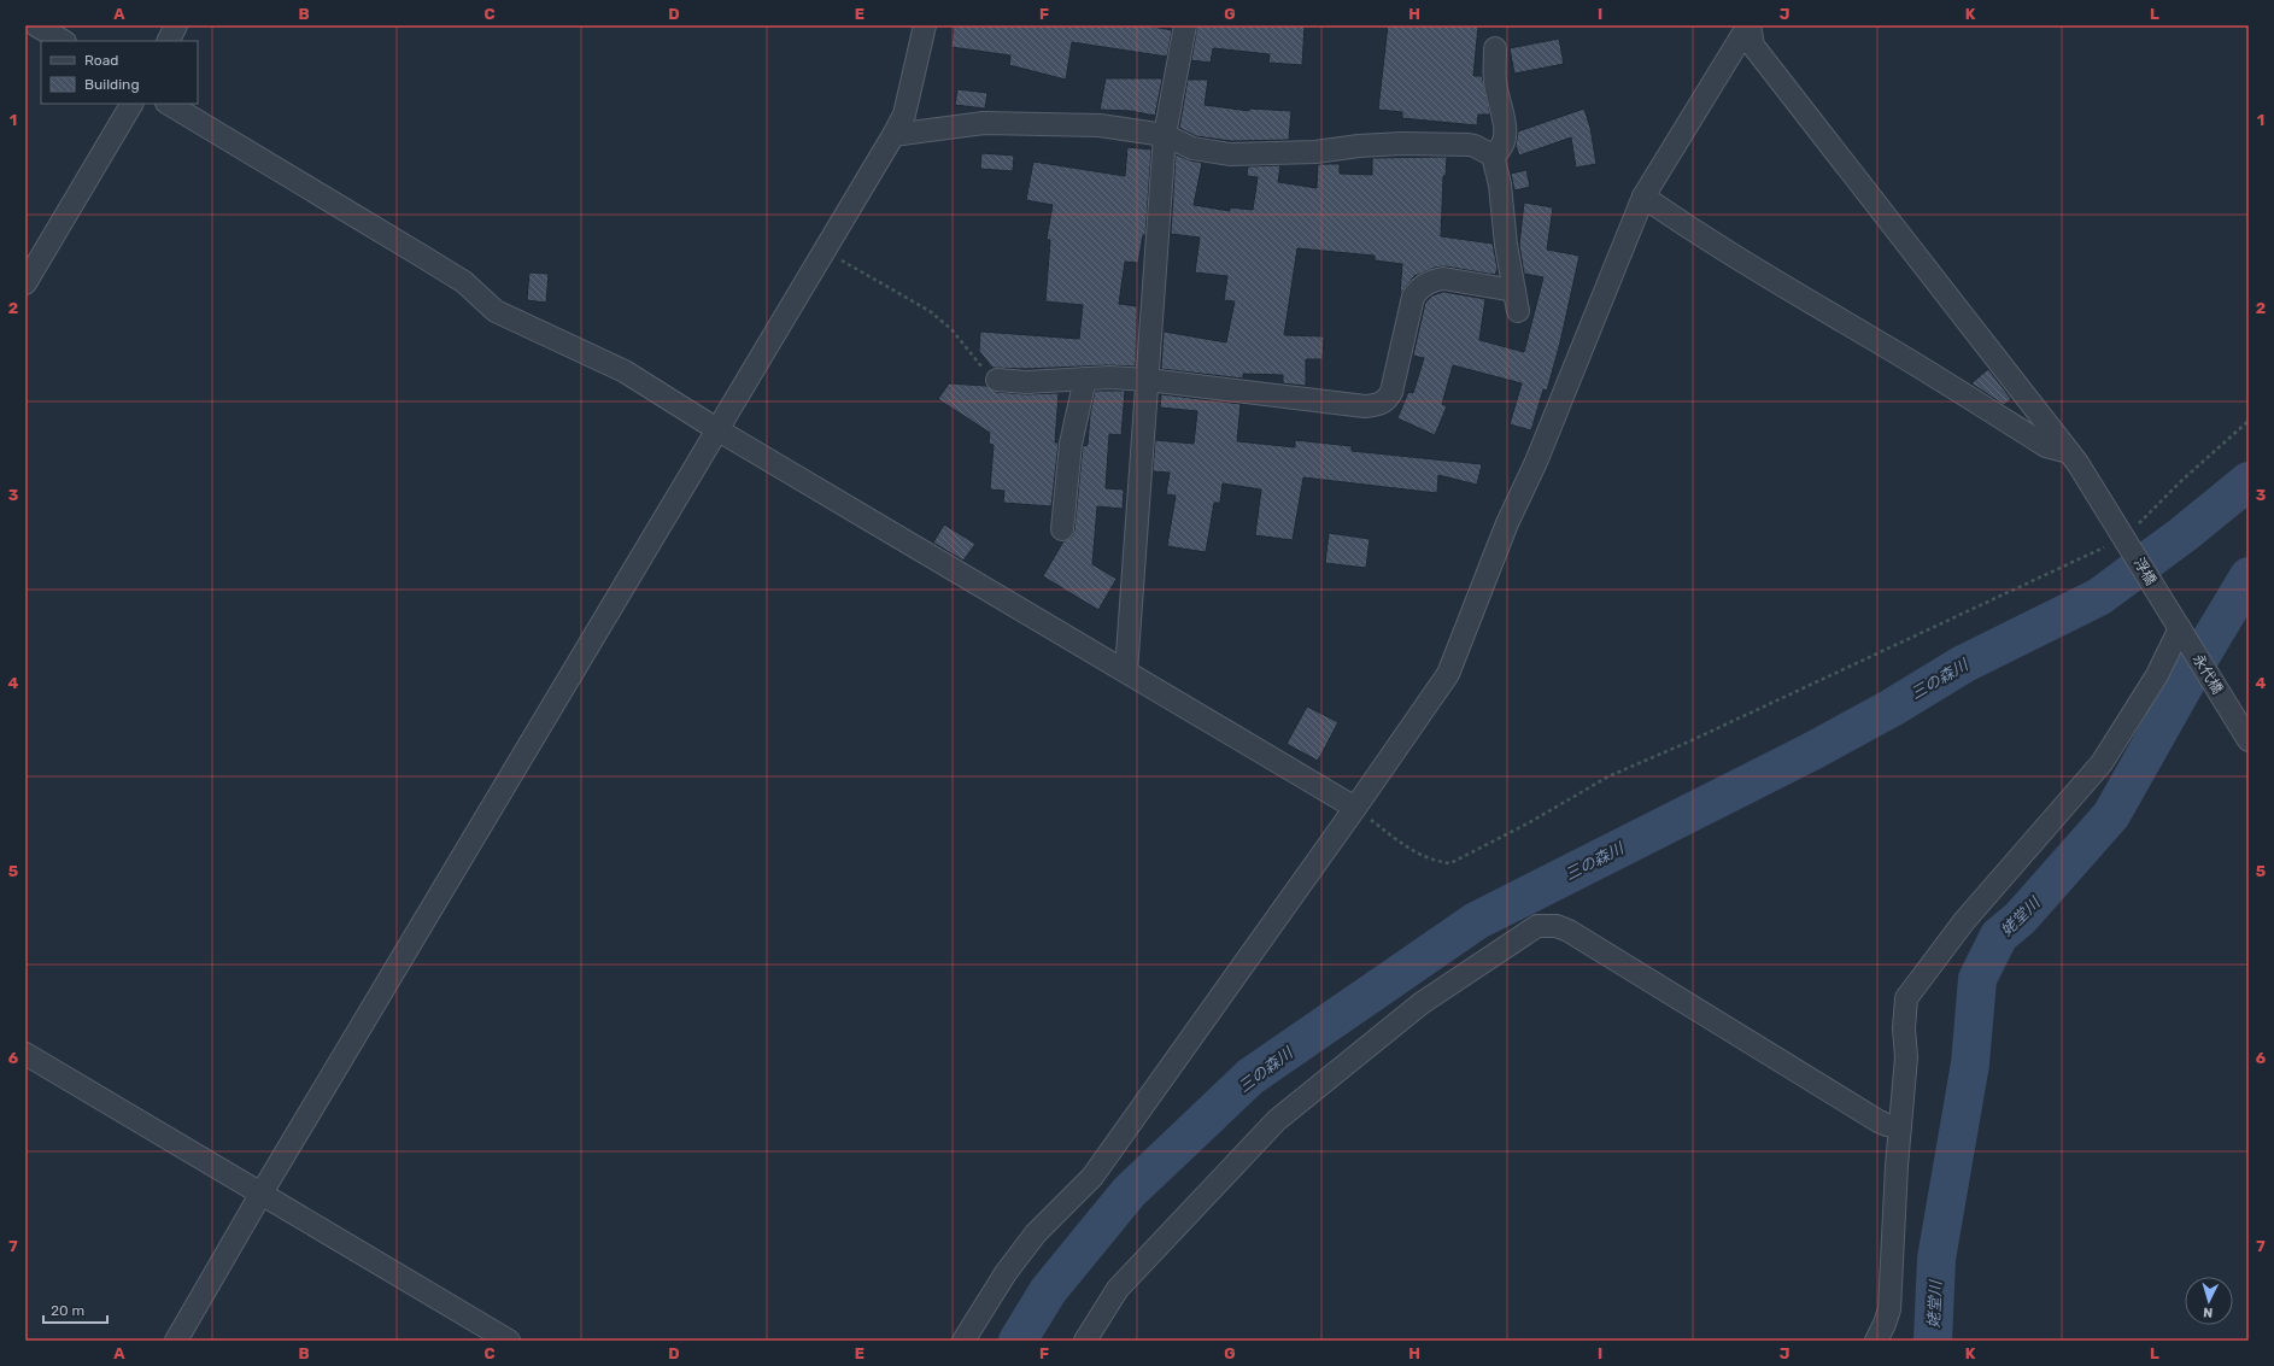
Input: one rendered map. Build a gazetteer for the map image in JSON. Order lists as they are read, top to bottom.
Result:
{
  "streets": {
    "street": ["浮橋", "永代橋"]
  },
  "crossings": [
    ["浮橋", "永代橋"]
  ],
  "water": ["三の森川", "姥堂川"],
  "legend": ["Road", "Building"],
  "scale_bar": "20 m",
  "north": "bottom",
  "grid": {
    "columns": [
      "A",
      "B",
      "C",
      "D",
      "E",
      "F",
      "G",
      "H",
      "I",
      "J",
      "K",
      "L"
    ],
    "rows": [
      "1",
      "2",
      "3",
      "4",
      "5",
      "6",
      "7"
    ]
  }
}
